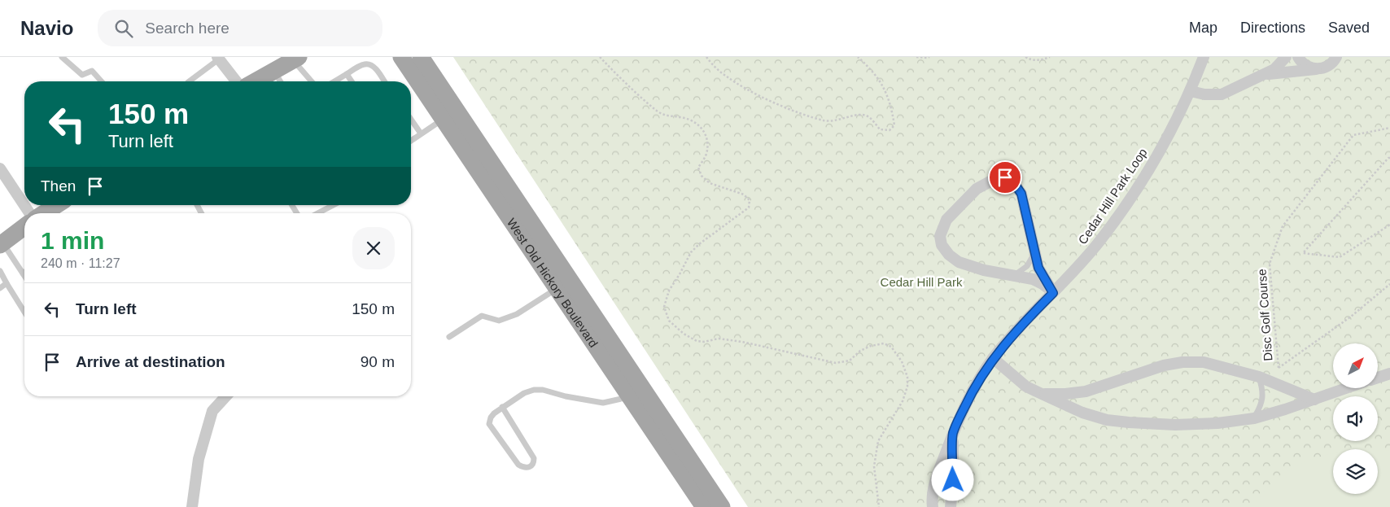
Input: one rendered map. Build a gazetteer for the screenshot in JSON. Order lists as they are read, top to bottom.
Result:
{
  "streets": {
    "main road": ["West Old Hickory Boulevard"],
    "street": ["Cedar Hill Park Loop"],
    "path": ["Disc Golf Course"]
  },
  "parks": ["Cedar Hill Park"],
  "north": "top right",
  "page": {
    "header": "Navio",
    "search": "Search here",
    "nav": ["Map", "Directions", "Saved"],
    "turn": ["150 m", "Turn left"],
    "then": "Then",
    "heading": ["1 min", "240 m · 11:27"],
    "list": [
      {
        "name": "Turn left",
        "value": "150 m"
      },
      {
        "name": "Arrive at destination",
        "value": "90 m"
      }
    ]
  }
}
